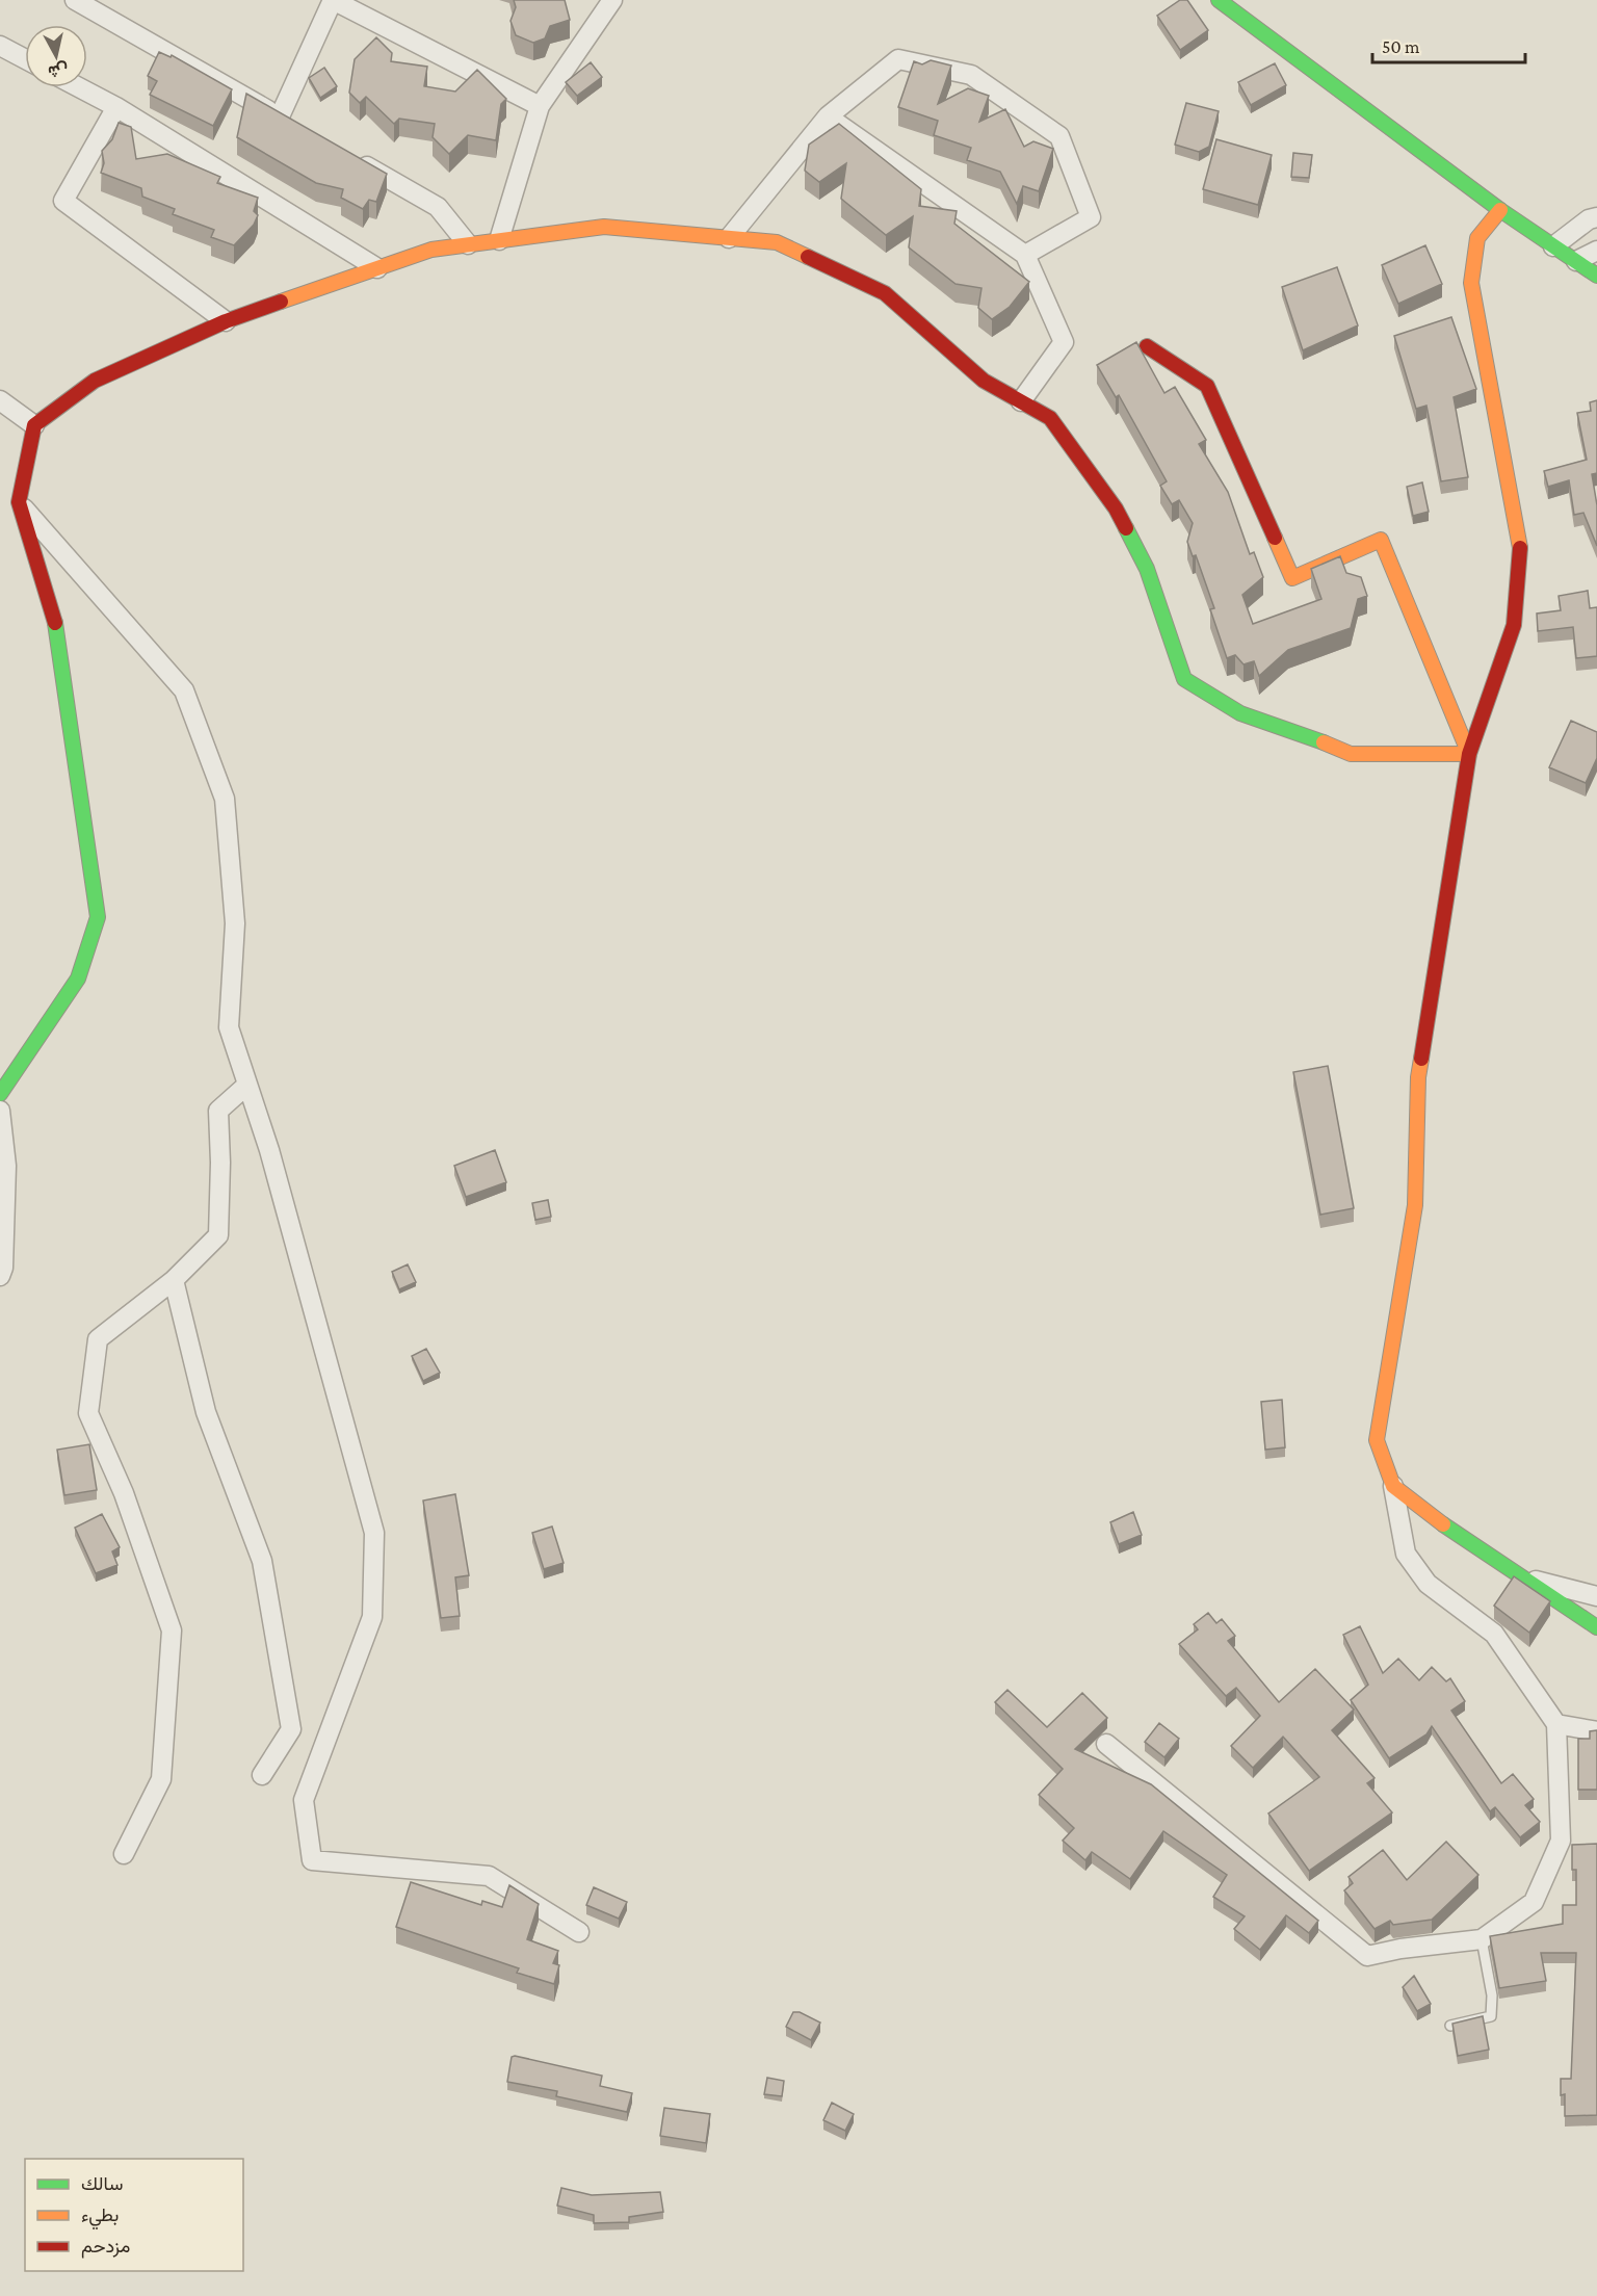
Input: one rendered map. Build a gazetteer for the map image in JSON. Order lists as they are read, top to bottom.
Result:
{
  "legend": ["سالك", "بطيء", "مزدحم"],
  "scale_bar": "50 m",
  "north": "bottom"
}
